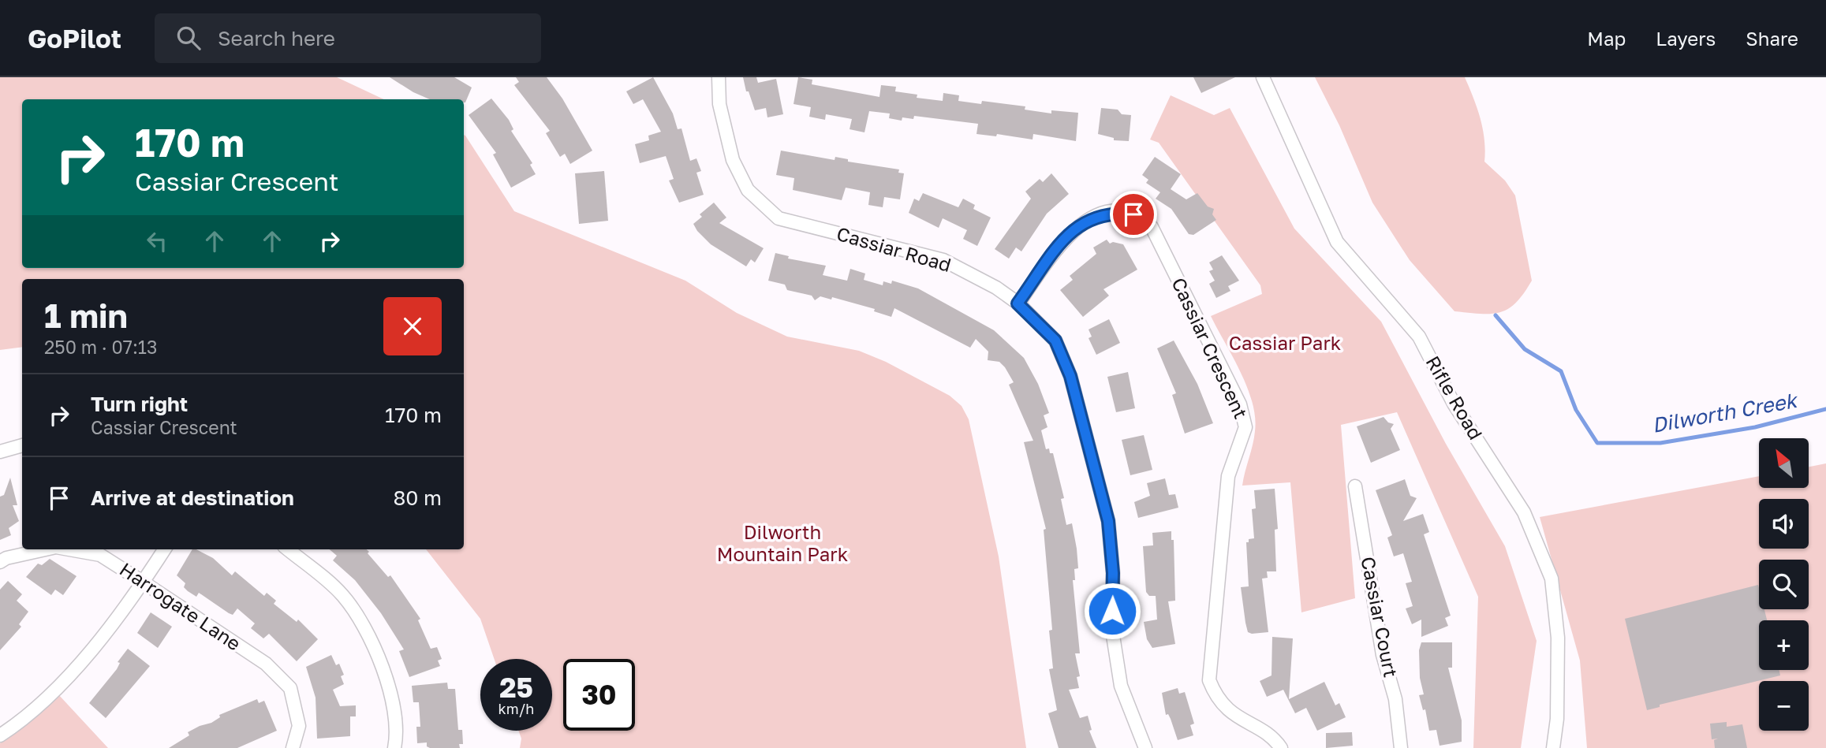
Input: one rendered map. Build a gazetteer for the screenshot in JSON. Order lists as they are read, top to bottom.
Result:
{
  "streets": {
    "street": [
      "Cassiar Road",
      "Cassiar Crescent",
      "Rifle Road",
      "Harrogate Lane",
      "Cassiar Court"
    ]
  },
  "crossings": [
    ["Cassiar Road", "Cassiar Crescent"]
  ],
  "water": ["Dilworth Creek"],
  "parks": ["Cassiar Park", "Dilworth Mountain Park"],
  "north": "top left",
  "page": {
    "header": "GoPilot",
    "search": "Search here",
    "nav": ["Map", "Layers", "Share"],
    "turn": ["170 m", "Cassiar Crescent"],
    "heading": ["1 min", "250 m · 07:13"],
    "list": [
      {
        "name": "Turn right",
        "note": "Cassiar Crescent",
        "value": "170 m"
      },
      {
        "name": "Arrive at destination",
        "value": "80 m"
      }
    ],
    "map_buttons": ["+", "−"],
    "speed": "25 km/h",
    "limit": "30"
  }
}
